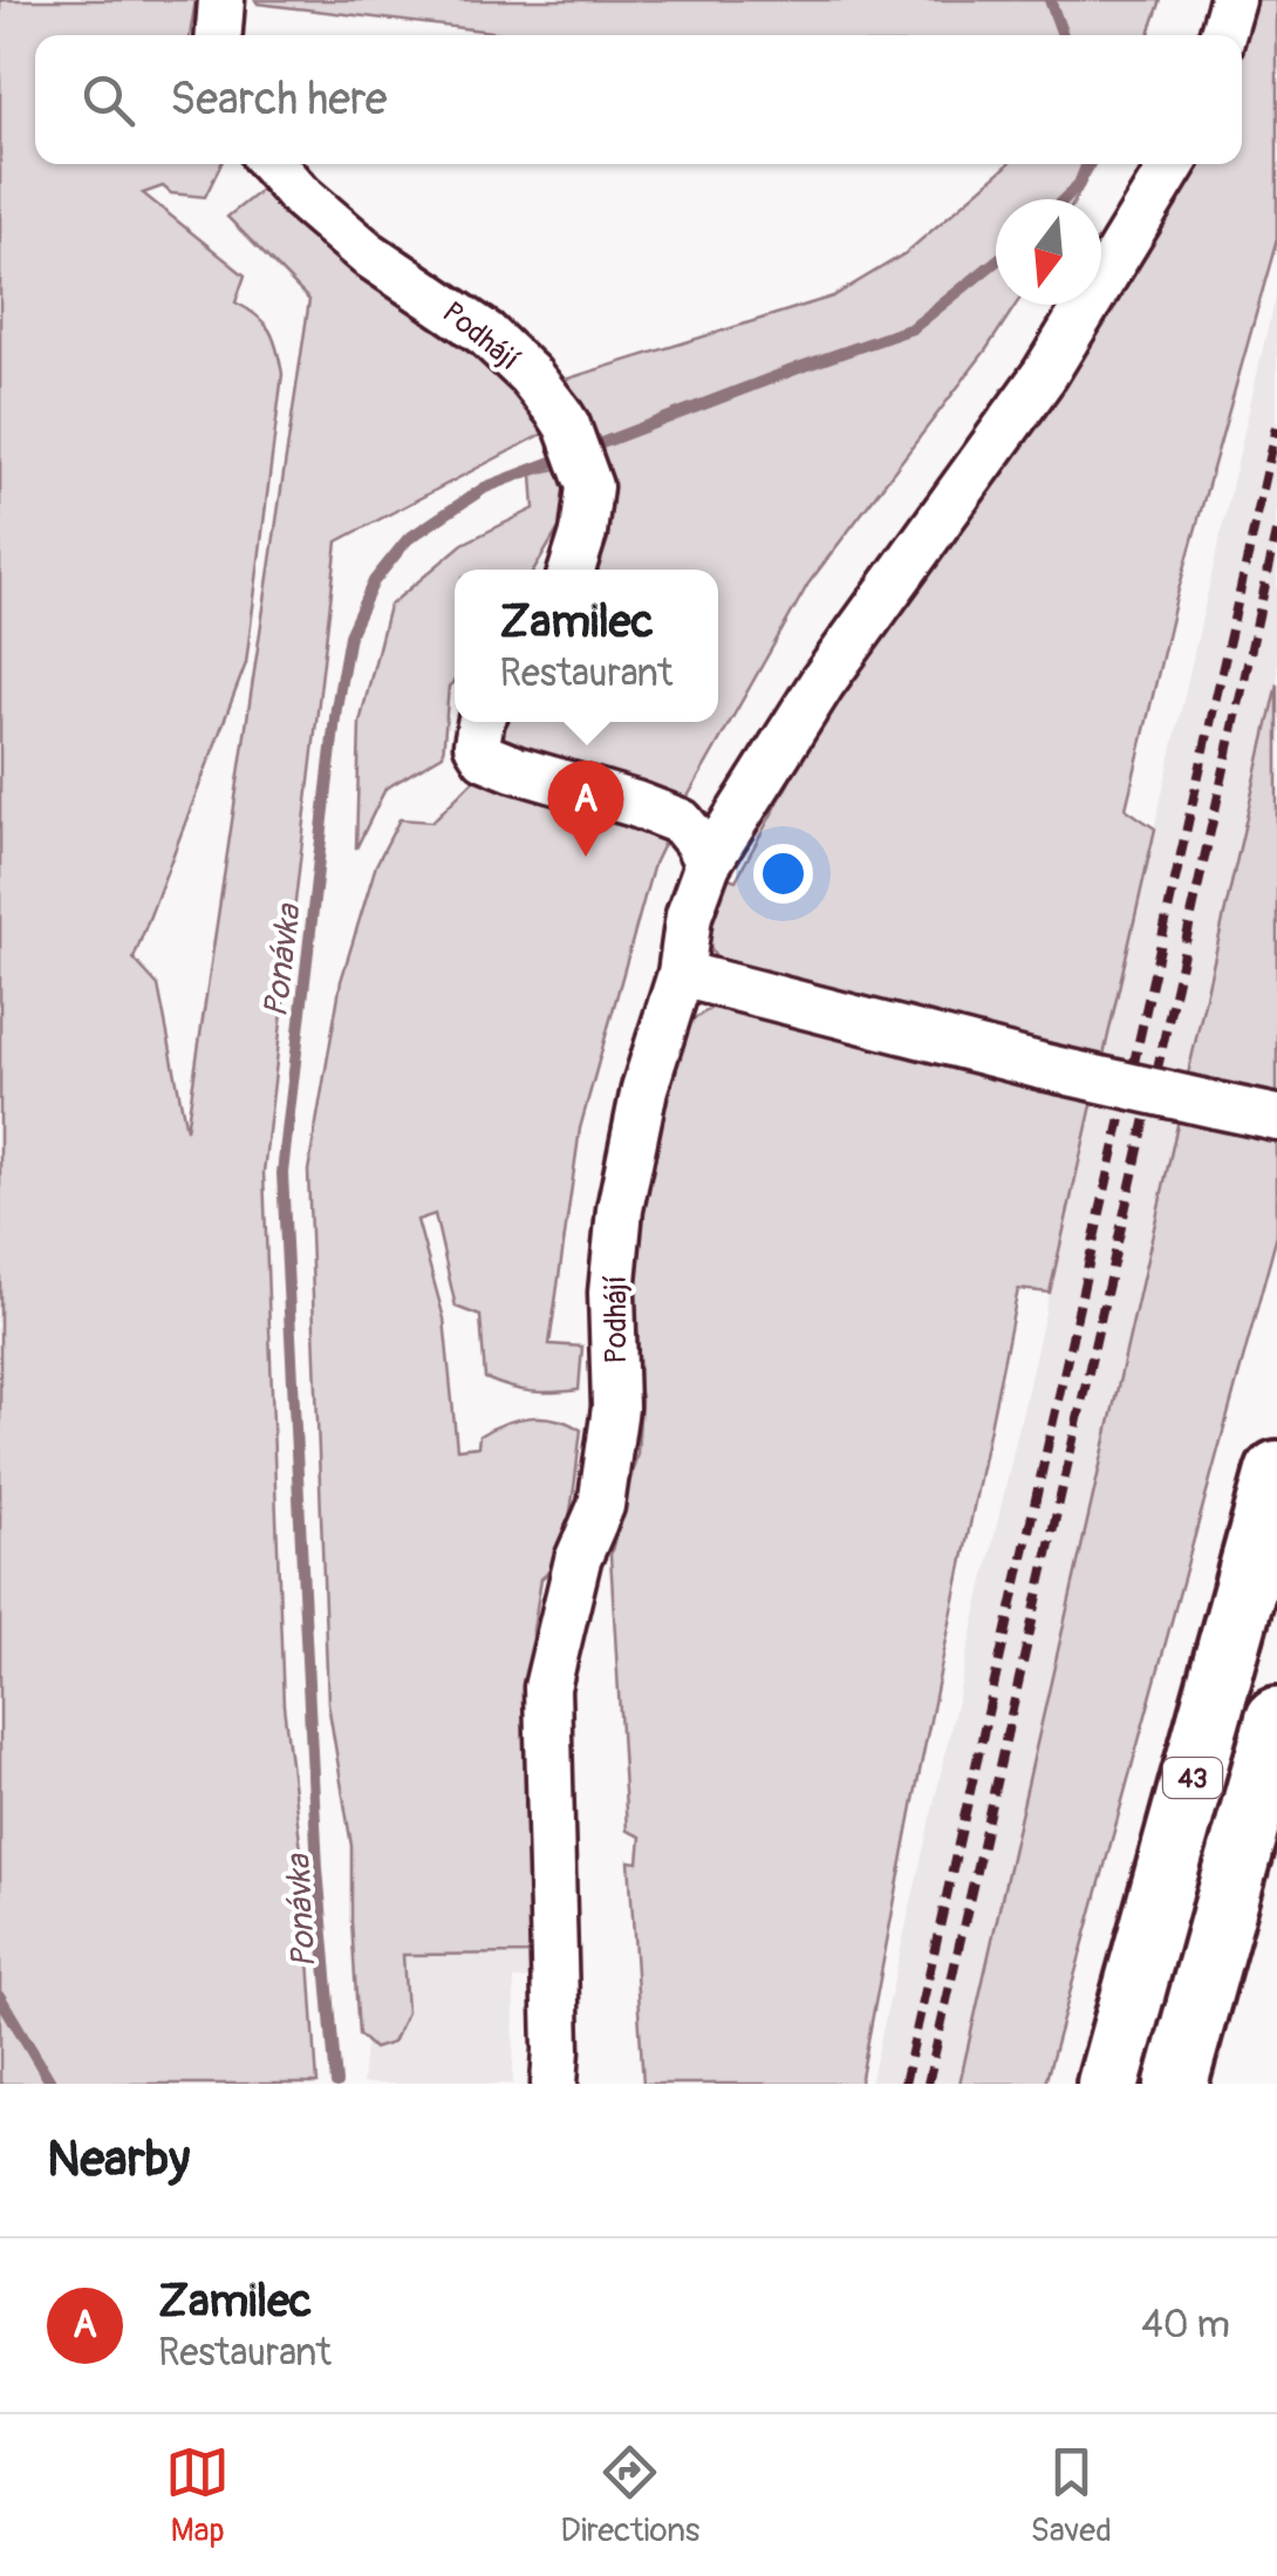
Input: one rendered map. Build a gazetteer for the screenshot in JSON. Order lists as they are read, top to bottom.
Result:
{
  "streets": {
    "highway": ["43"],
    "lane": ["Podhájí"]
  },
  "water": ["Ponávka"],
  "north": "bottom",
  "page": {
    "search": "Search here",
    "popup": ["Zamilec", "Restaurant"],
    "pins": "A",
    "heading": "Nearby",
    "list": [
      {
        "mark": "A",
        "name": "Zamilec",
        "note": "Restaurant",
        "value": "40 m"
      }
    ],
    "nav": ["Map", "Directions", "Saved"]
  }
}
